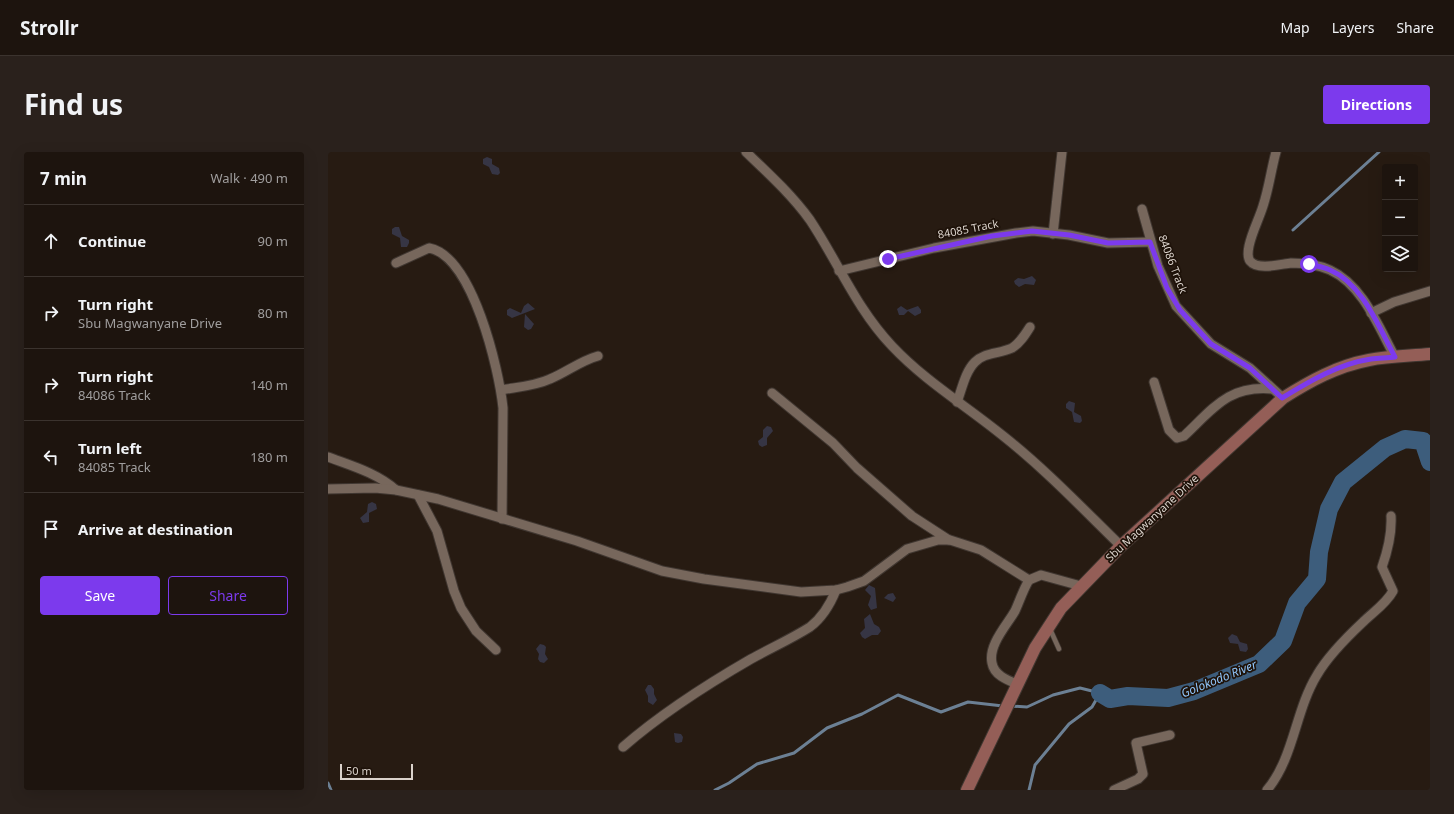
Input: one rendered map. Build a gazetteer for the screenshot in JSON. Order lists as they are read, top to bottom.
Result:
{
  "streets": {
    "main road": ["Sbu Magwanyane Drive"],
    "street": ["84085 Track", "84086 Track"]
  },
  "crossings": [
    ["84085 Track", "84086 Track"],
    ["84086 Track", "Sbu Magwanyane Drive"]
  ],
  "water": ["Golokodo River"],
  "scale_bar": "50 m",
  "page": {
    "header": "Strollr",
    "nav": ["Map", "Layers", "Share"],
    "title": "Find us",
    "buttons": [
      "Directions",
      ["Save", "Share"]
    ],
    "heading": ["7 min", "Walk · 490 m"],
    "map_buttons": ["+", "−"],
    "list": [
      ["Continue", "90 m"],
      ["Turn right", "Sbu Magwanyane Drive", "80 m"],
      ["Turn right", "84086 Track", "140 m"],
      ["Turn left", "84085 Track", "180 m"],
      "Arrive at destination"
    ],
    "scale": "50 m"
  }
}
